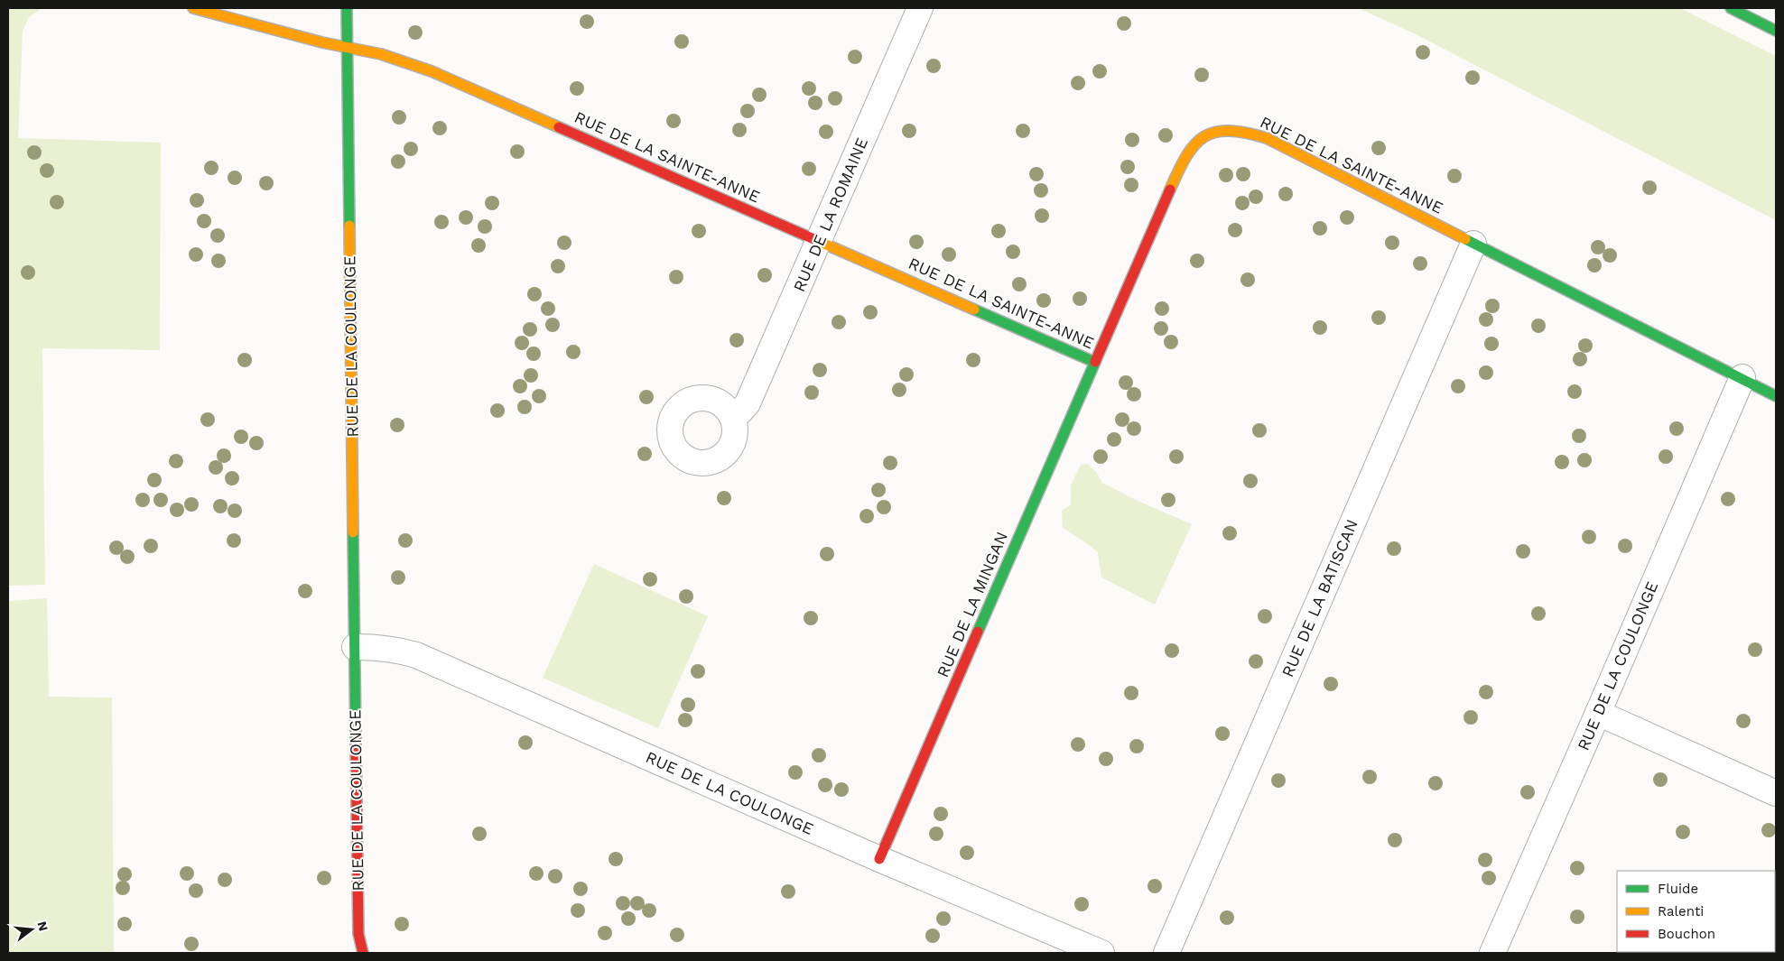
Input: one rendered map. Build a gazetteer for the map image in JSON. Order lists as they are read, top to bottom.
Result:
{
  "streets": {
    "street": [
      "RUE DE LA SAINTE-ANNE",
      "RUE DE LA ROMAINE",
      "RUE DE LA COULONGE",
      "RUE DE LA BATISCAN",
      "RUE DE LA MINGAN"
    ]
  },
  "crossings": [
    ["RUE DE LA SAINTE-ANNE", "RUE DE LA ROMAINE"],
    ["RUE DE LA SAINTE-ANNE", "RUE DE LA COULONGE"],
    ["RUE DE LA SAINTE-ANNE", "RUE DE LA BATISCAN"],
    ["RUE DE LA SAINTE-ANNE", "RUE DE LA MINGAN"],
    ["RUE DE LA COULONGE", "RUE DE LA MINGAN"]
  ],
  "legend": ["Fluide", "Ralenti", "Bouchon"],
  "north": "right"
}
